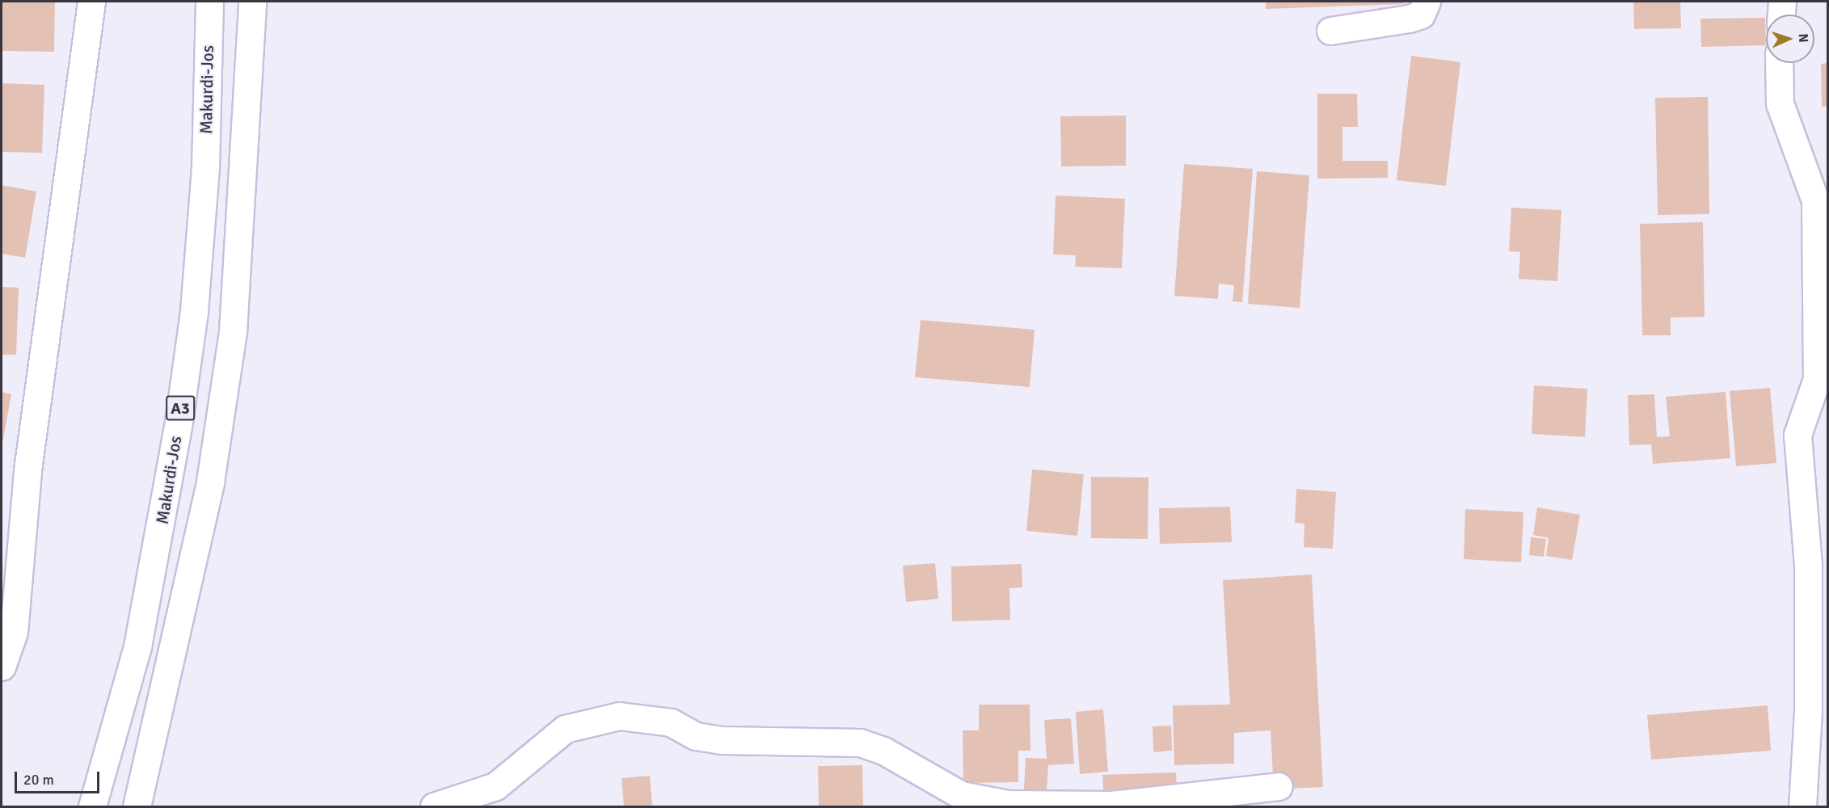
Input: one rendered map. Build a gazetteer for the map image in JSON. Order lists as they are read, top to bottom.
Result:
{
  "streets": {
    "main road": ["Makurdi-Jos", "A3"]
  },
  "scale_bar": "20 m",
  "north": "right"
}
